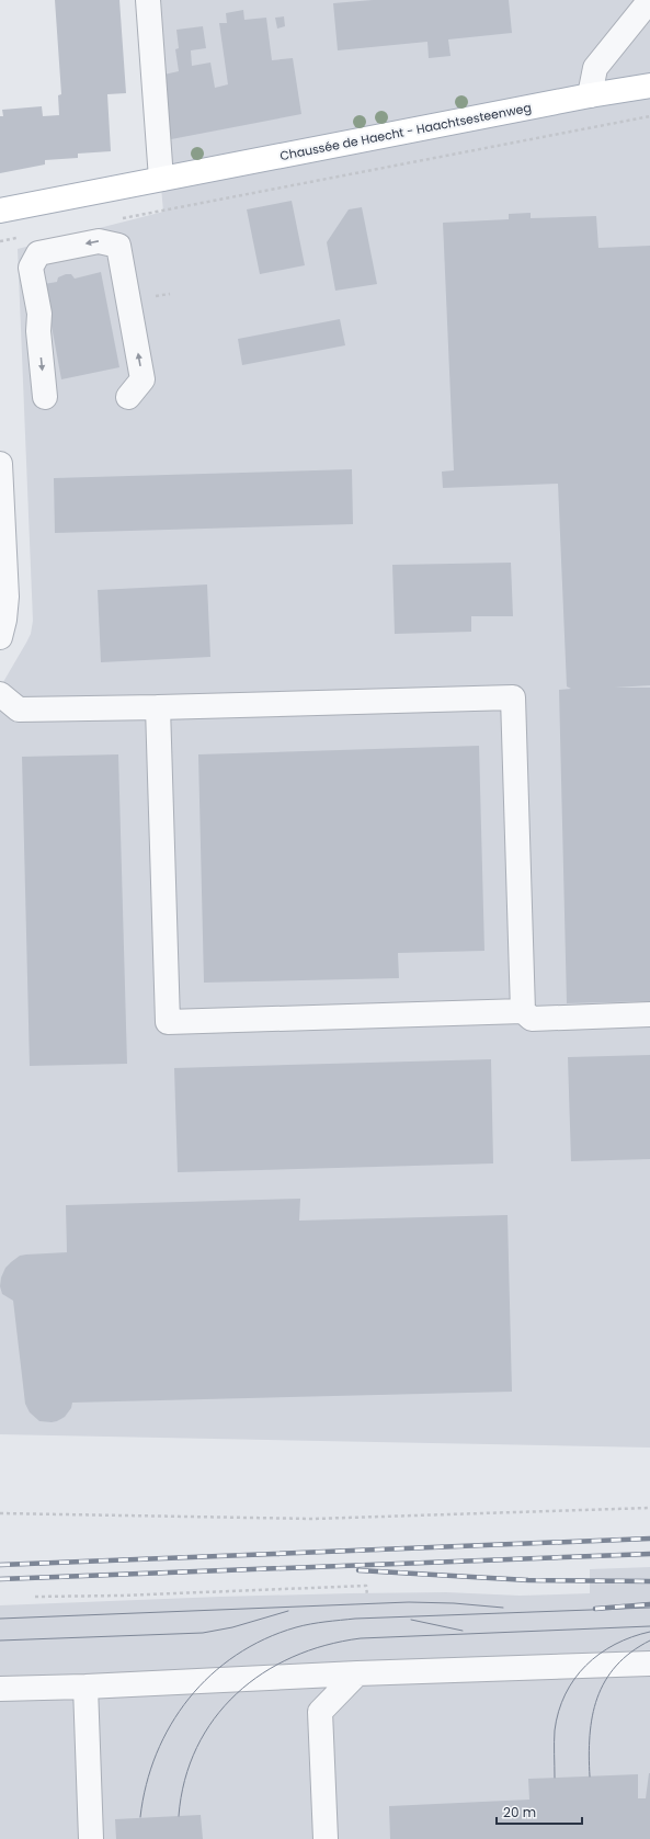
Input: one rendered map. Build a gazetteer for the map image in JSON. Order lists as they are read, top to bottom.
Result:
{
  "streets": {
    "main road": ["Chaussée de Haecht - Haachtsesteenweg"]
  },
  "scale_bar": "20 m"
}
